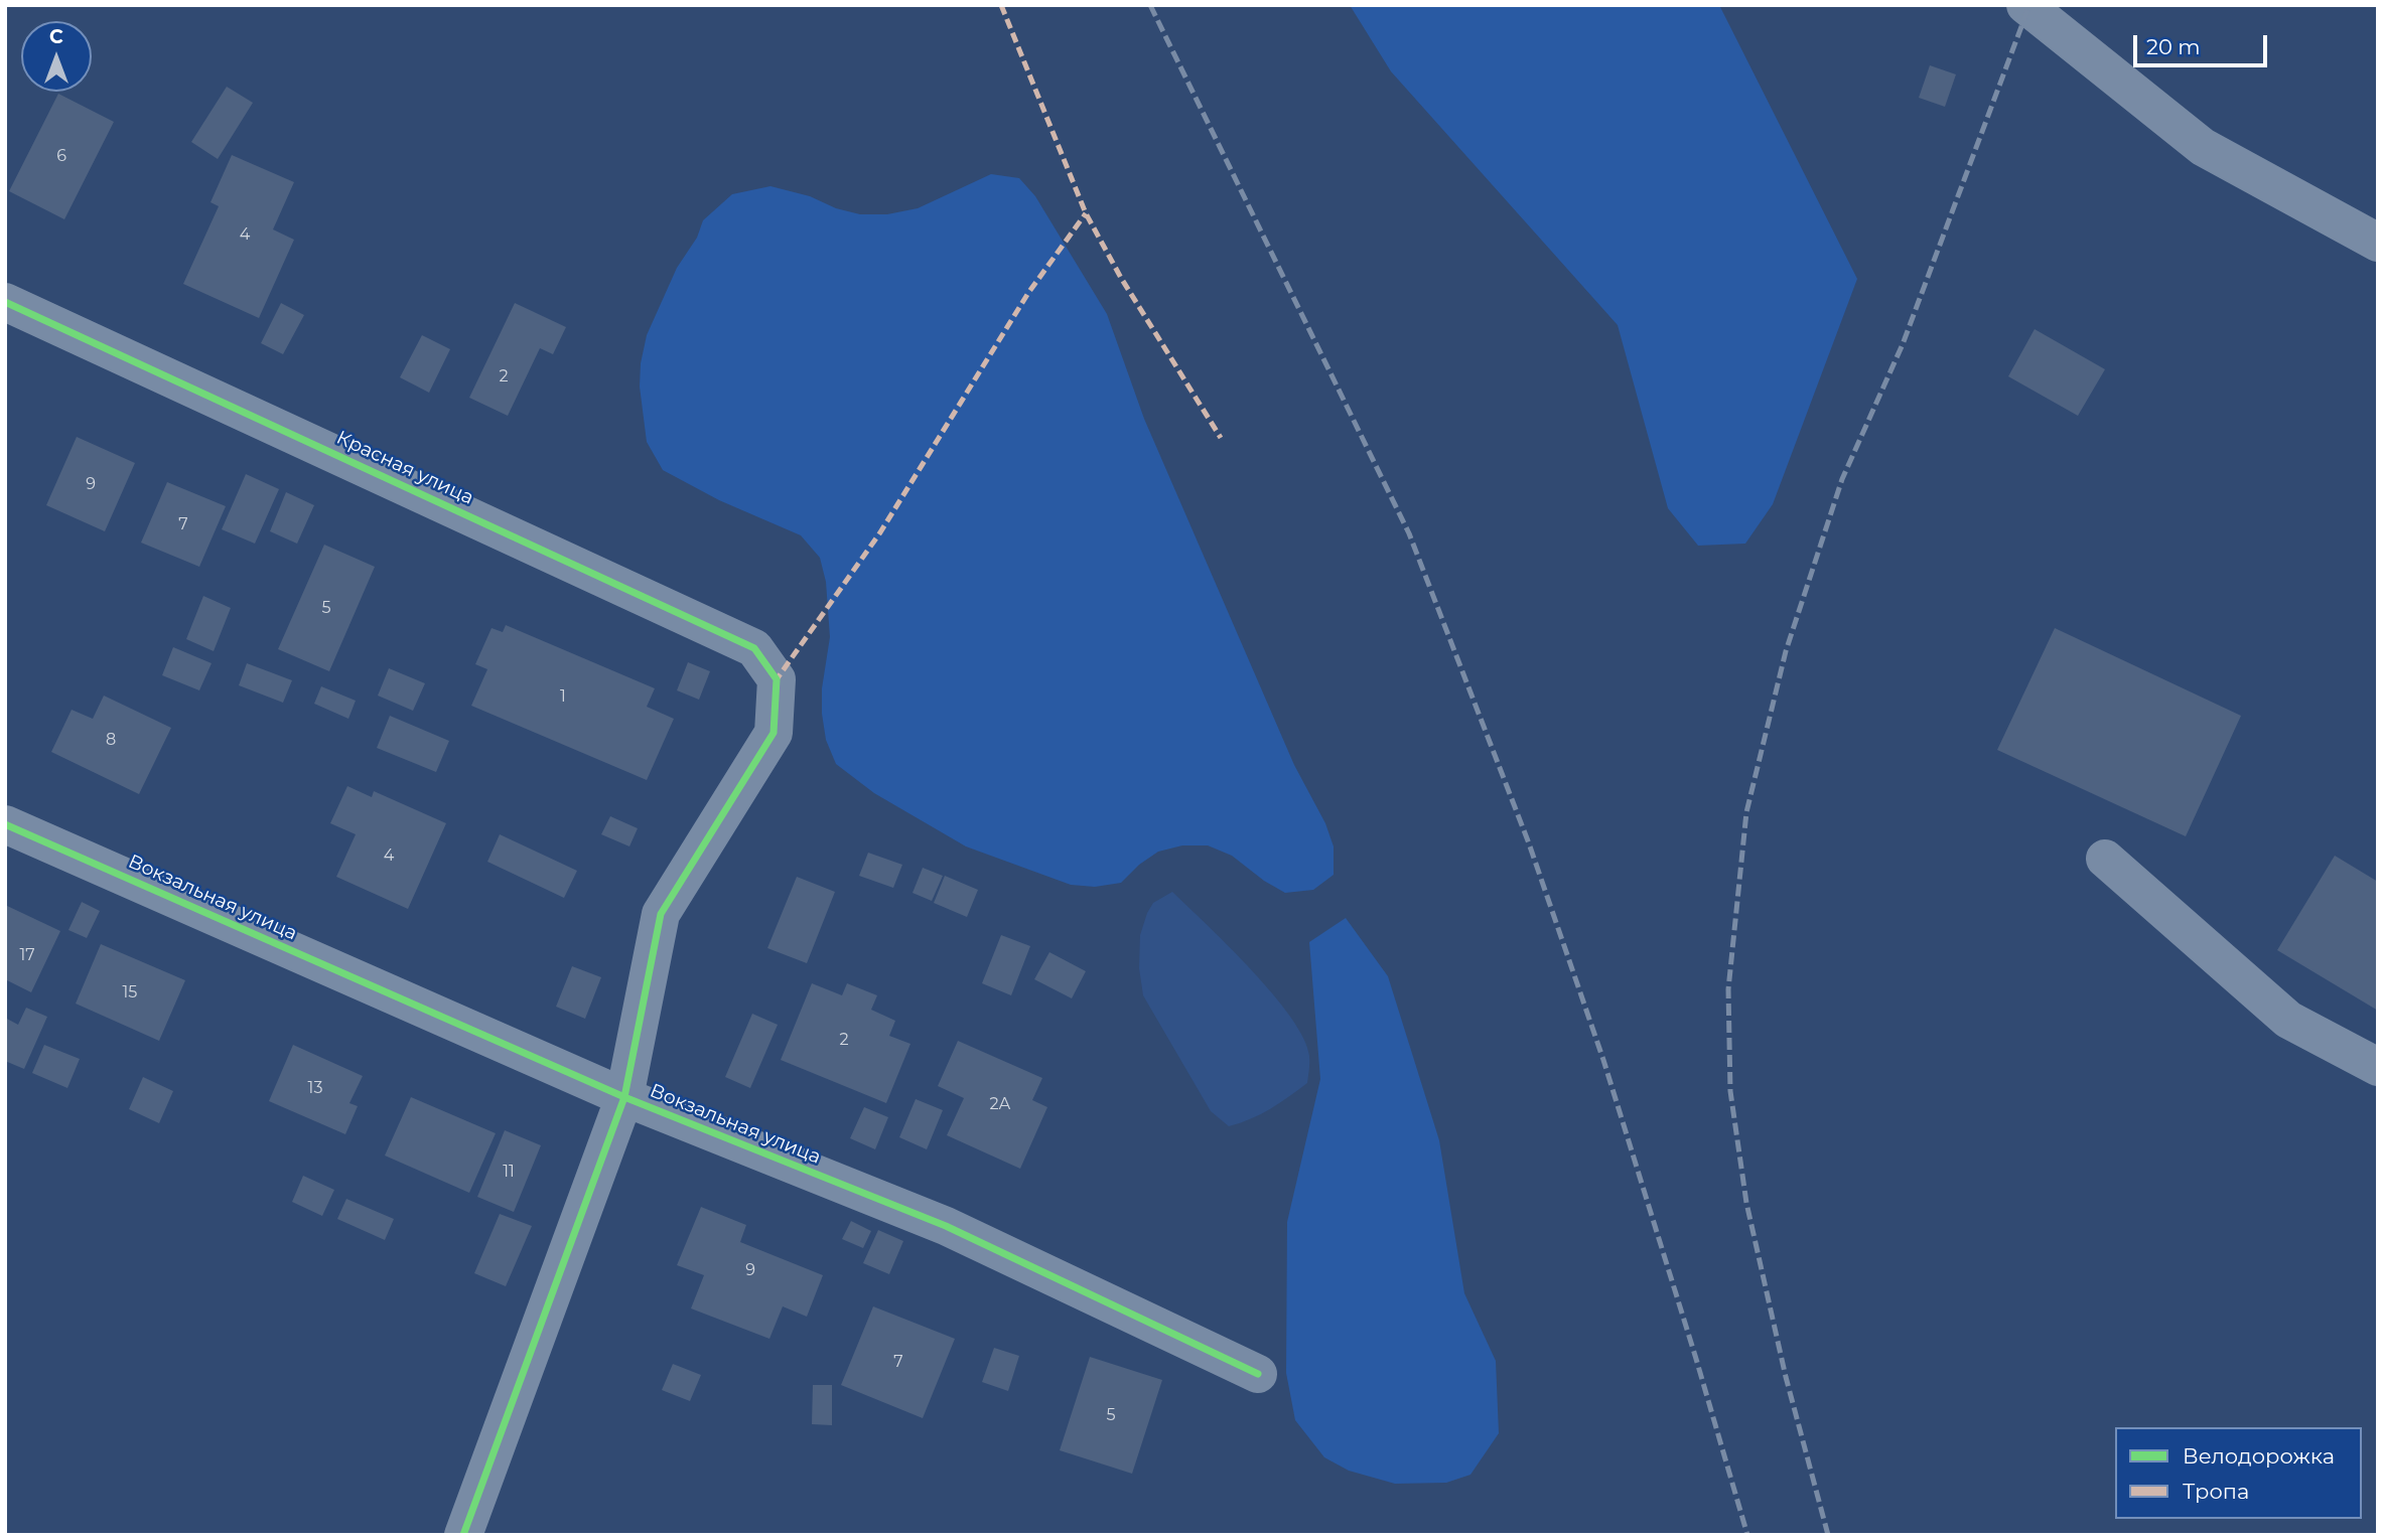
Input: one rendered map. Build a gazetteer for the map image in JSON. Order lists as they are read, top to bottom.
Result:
{
  "streets": {
    "street": ["Красная улица", "Вокзальная улица"]
  },
  "crossings": [
    ["Красная улица", "Вокзальная улица"]
  ],
  "house_numbers": [
    "6",
    "4",
    "2",
    "9",
    "7",
    "5",
    "1",
    "8",
    "4",
    "17",
    "15",
    "2",
    "13",
    "2А",
    "11",
    "9",
    "7",
    "5"
  ],
  "legend": ["Велодорожка", "Тропа"],
  "scale_bar": "20 m",
  "north": "top"
}
